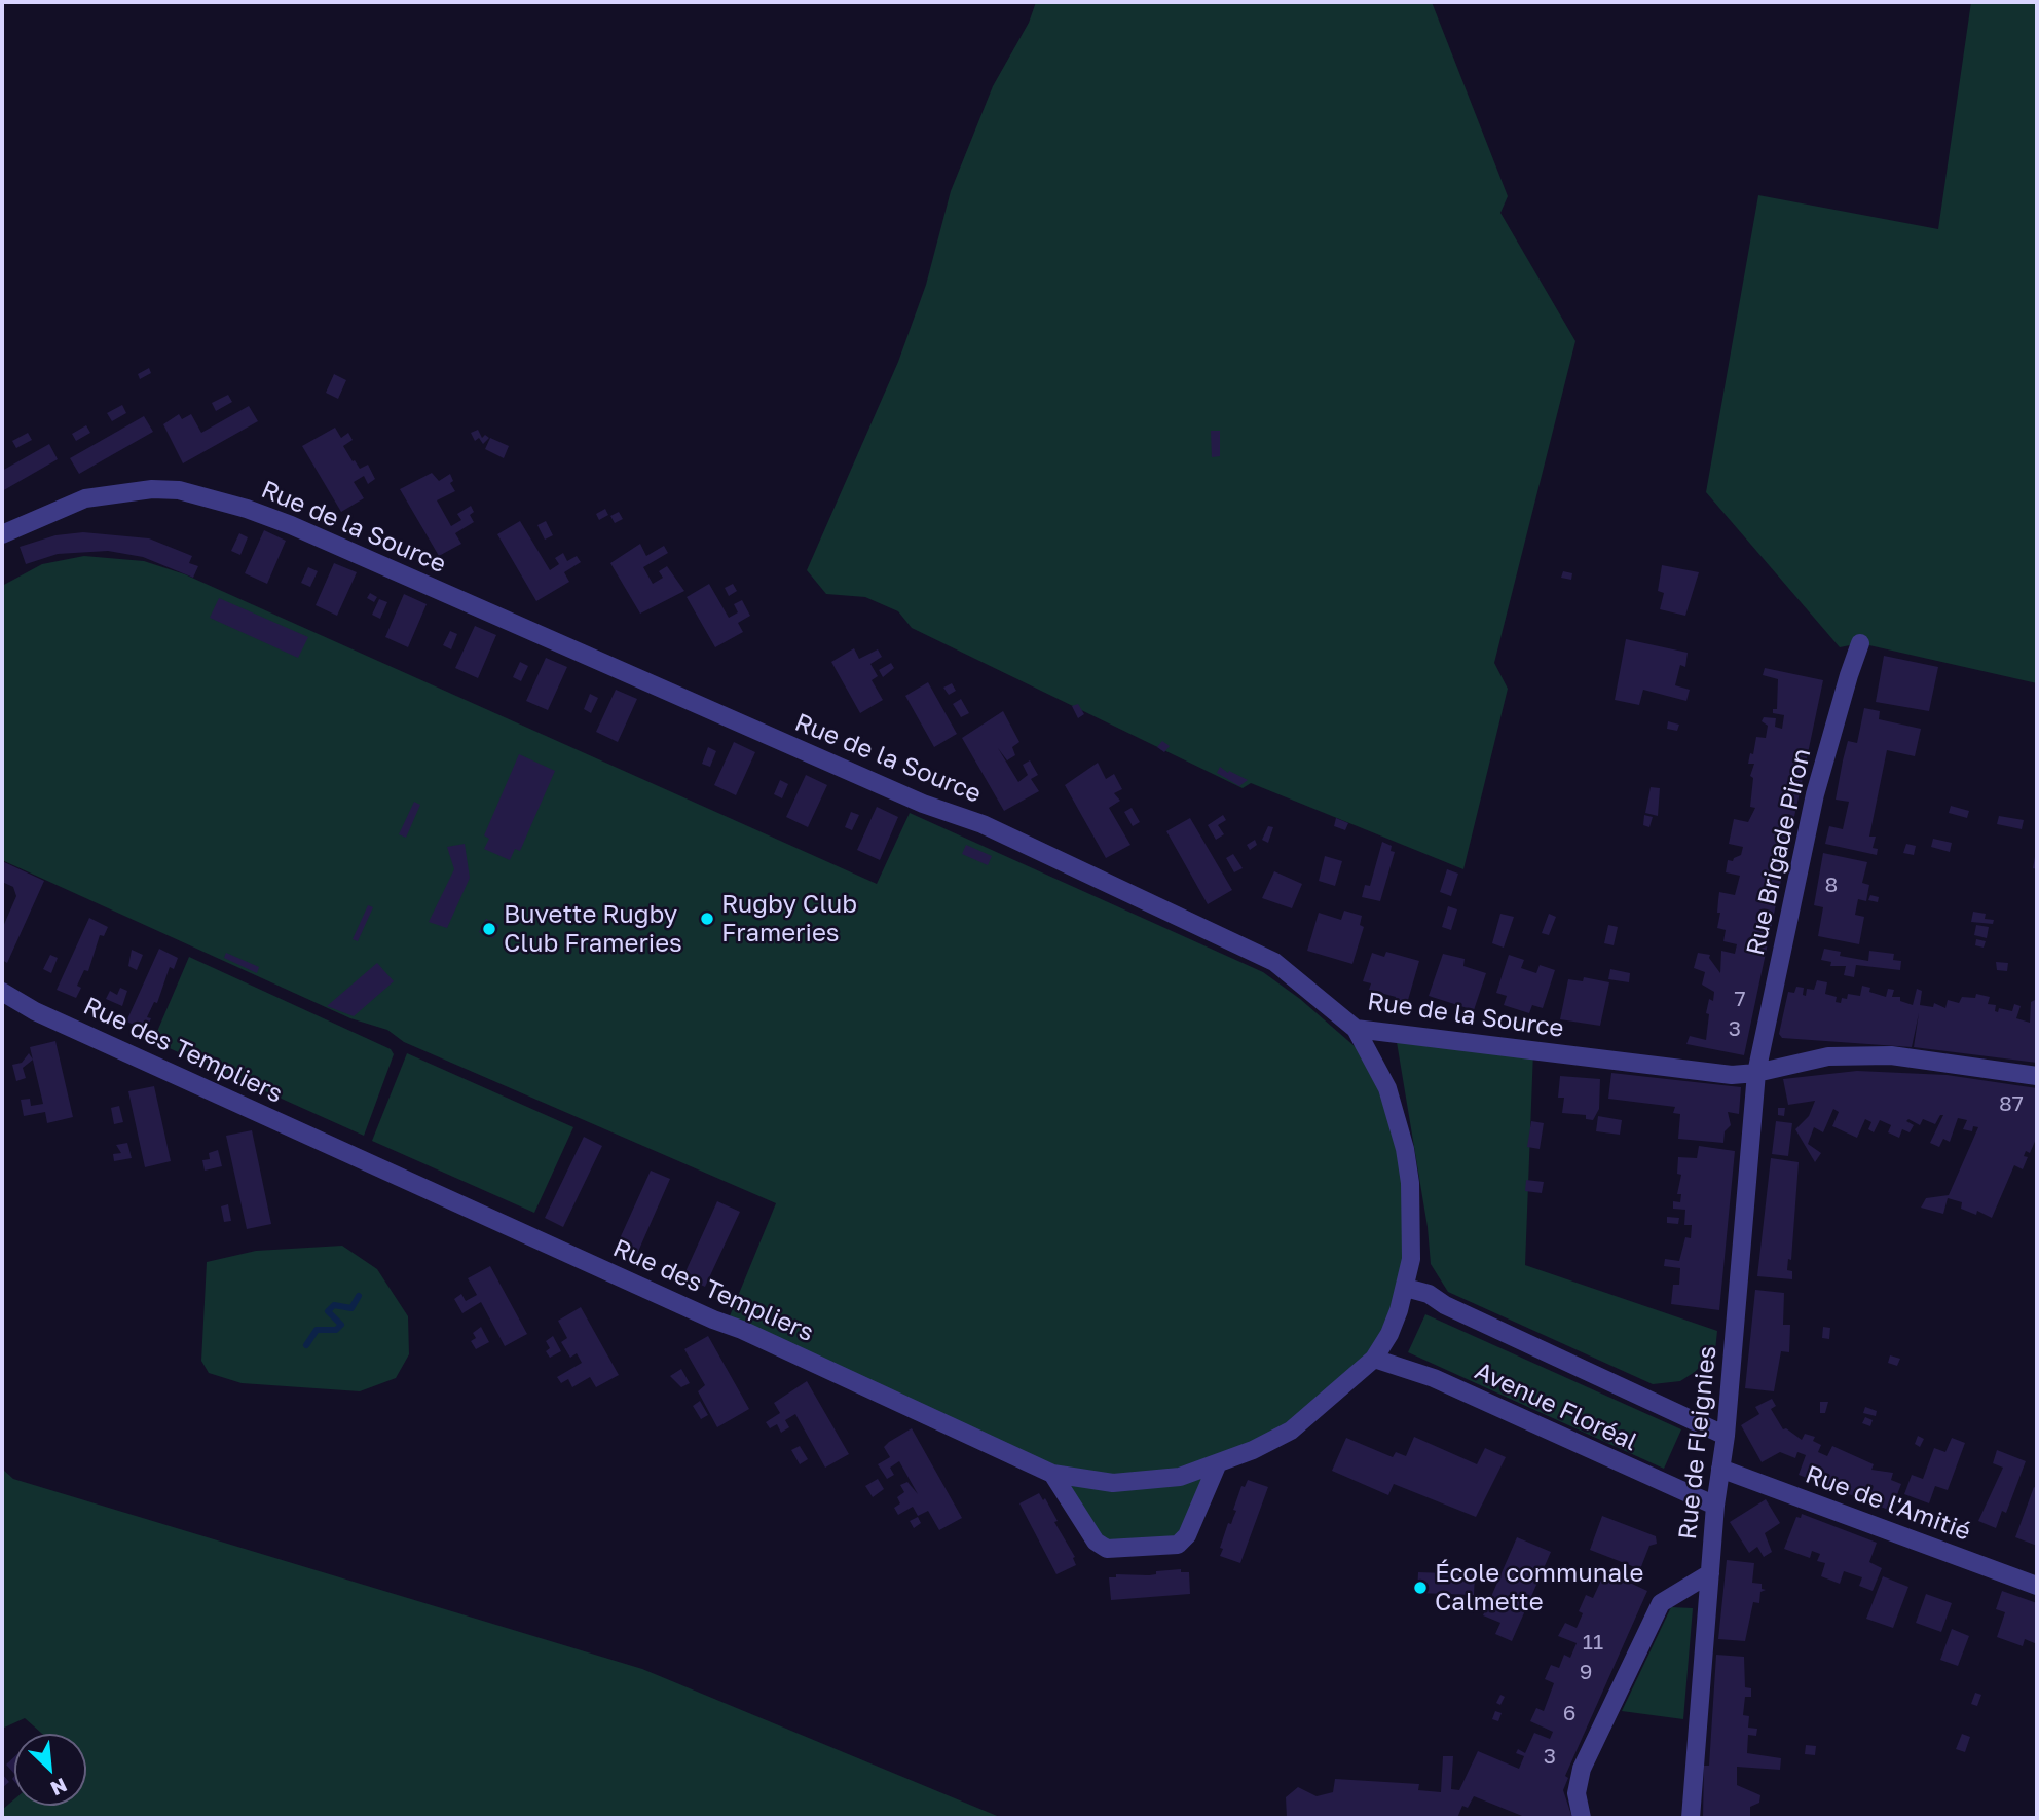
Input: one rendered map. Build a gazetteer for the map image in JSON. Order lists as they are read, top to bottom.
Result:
{
  "streets": {
    "street": [
      "Rue de la Source",
      "Rue Brigade Piron",
      "Rue des Templiers",
      "Avenue Floréal",
      "Rue de Fleignies",
      "Rue de l'Amitié"
    ]
  },
  "crossings": [
    ["Rue de la Source", "Rue Brigade Piron"],
    ["Rue de la Source", "Rue des Templiers"],
    ["Rue de la Source", "Rue de Fleignies"],
    ["Rue Brigade Piron", "Rue de Fleignies"],
    ["Rue des Templiers", "Avenue Floréal"],
    ["Avenue Floréal", "Rue de Fleignies"],
    ["Rue de Fleignies", "Rue de l'Amitié"]
  ],
  "places": ["Rugby Club Frameries", "Buvette Rugby Club Frameries", "École communale Calmette"],
  "house_numbers": [
    "8",
    "7",
    "3",
    "87",
    "11",
    "9",
    "6",
    "3"
  ],
  "north": "bottom right"
}
